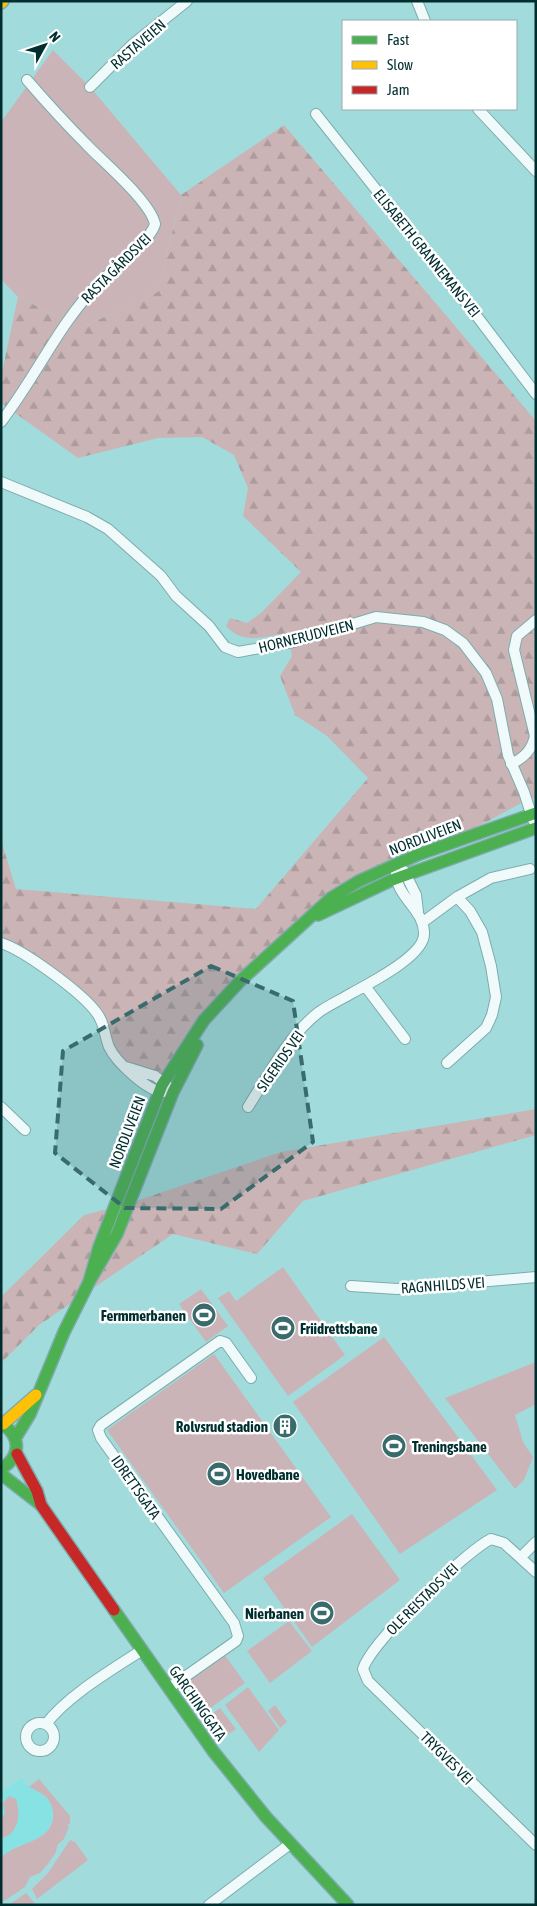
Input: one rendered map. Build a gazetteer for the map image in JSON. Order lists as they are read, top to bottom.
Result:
{
  "streets": {
    "main road": ["NORDLIVEIEN", "GARCHINGGATA"],
    "street": [
      "RASTAVEIEN",
      "ELISABETH GRANNEMANS VEI",
      "RASTA GÅRDSVEI",
      "HORNERUDVEIEN",
      "SIGERIDS VEI",
      "RAGNHILDS VEI",
      "IDRETTSGATA",
      "OLE REISTADS VEI",
      "TRYGVES VEI"
    ]
  },
  "crossings": [
    ["HORNERUDVEIEN", "NORDLIVEIEN"],
    ["IDRETTSGATA", "GARCHINGGATA"],
    ["OLE REISTADS VEI", "TRYGVES VEI"]
  ],
  "places": {
    "sports": [
      "Fermmerbanen",
      "Friidrettsbane",
      "Treningsbane",
      "Hovedbane",
      "Nierbanen"
    ],
    "building": ["Rolvsrud stadion"]
  },
  "legend": ["Fast", "Slow", "Jam"],
  "north": "top right"
}
